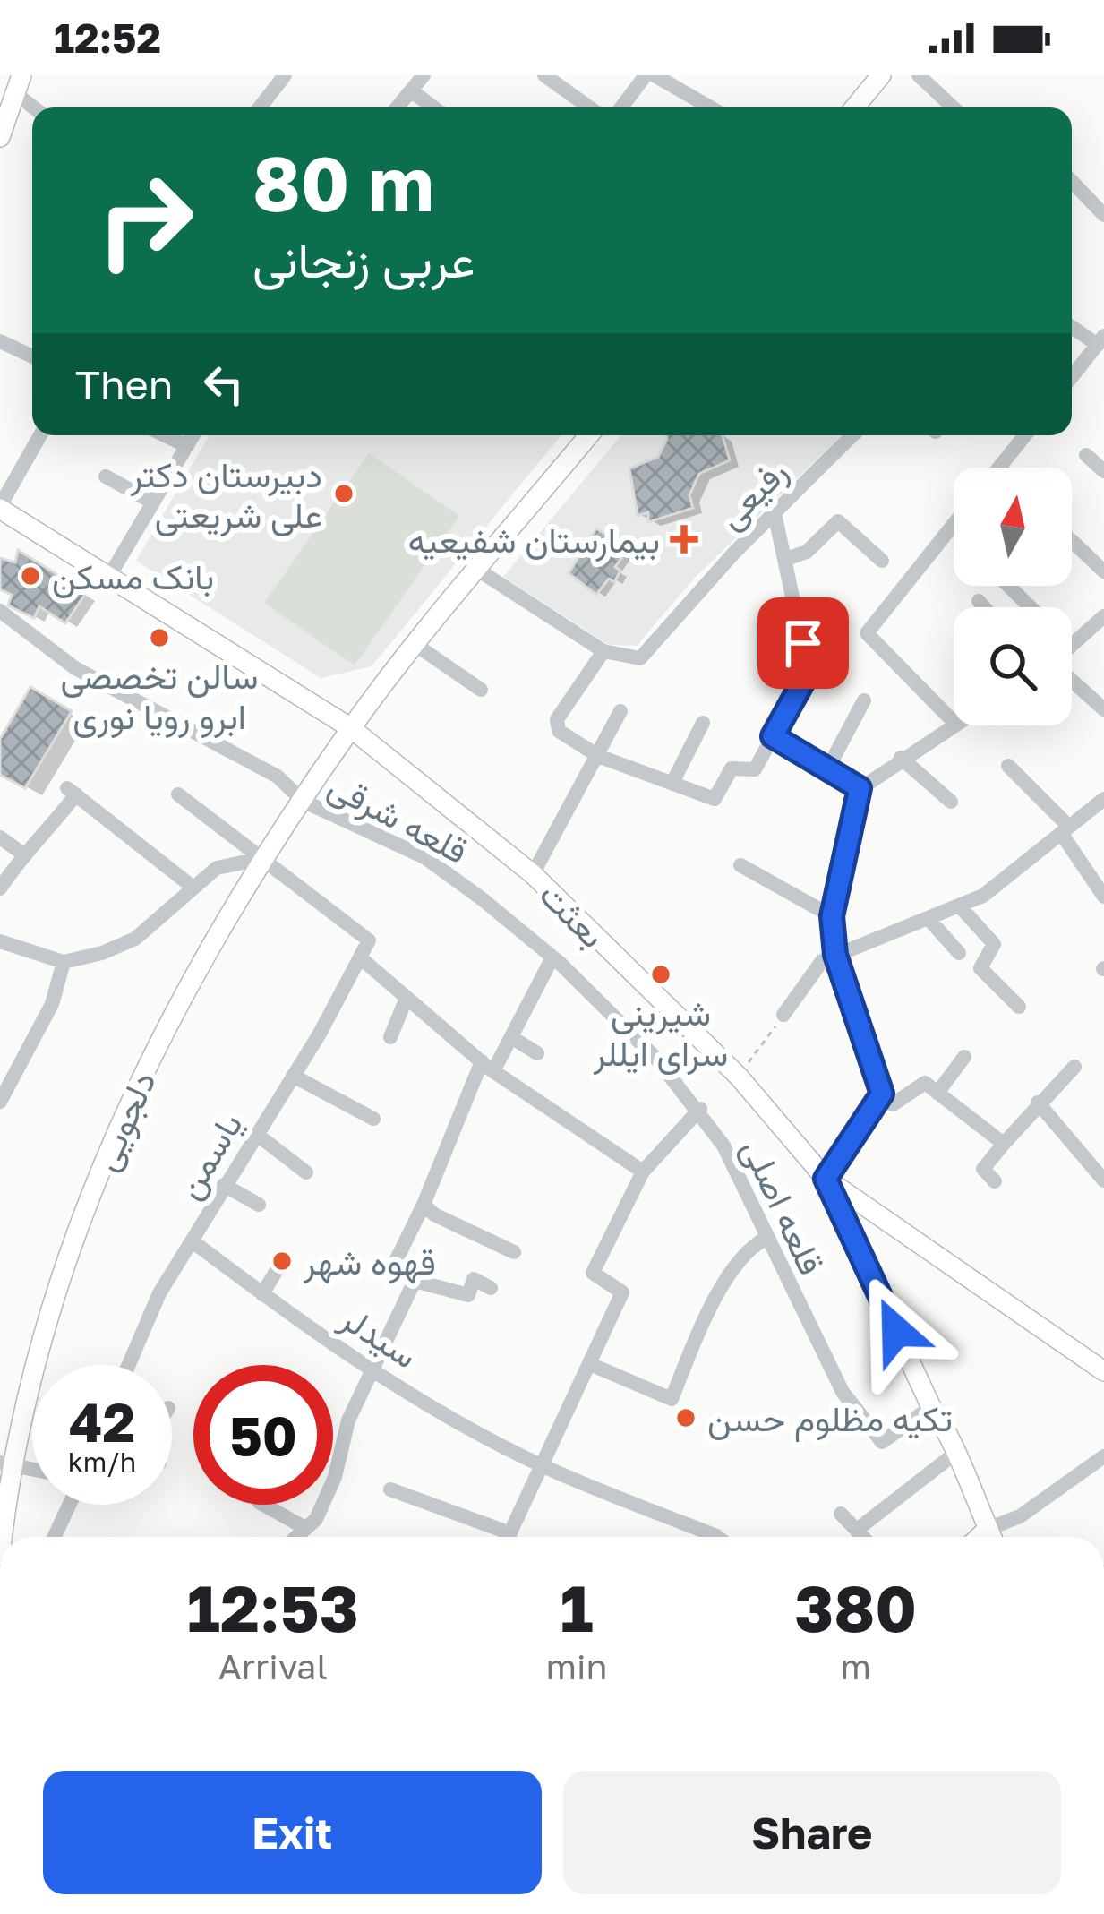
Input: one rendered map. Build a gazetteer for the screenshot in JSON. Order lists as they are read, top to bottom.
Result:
{
  "streets": {
    "main road": ["بعثت", "دلجویی"],
    "street": [
      "رفیعی",
      "قلعه شرقی",
      "یاسمن",
      "قلعه اصلی",
      "سیدلر"
    ]
  },
  "crossings": [
    ["قلعه شرقی", "دلجویی"],
    ["قلعه شرقی", "قلعه اصلی"],
    ["بعثت", "دلجویی"],
    ["یاسمن", "سیدلر"]
  ],
  "places": {
    "other": [
      "دبیرستان دکتر علی شریعتی",
      "بانک مسکن",
      "سالن تخصصی ابرو رویا نوری",
      "شیرینی سرای ایللر",
      "قهوه شهر",
      "تکیه مظلوم حسن"
    ],
    "health": ["بیمارستان شفیعیه"]
  },
  "north": "top",
  "page": {
    "status": "12:52",
    "turn": ["80 m", "عربی زنجانی"],
    "then": "Then",
    "speed": "42 km/h",
    "limit": "50",
    "eta": [
      "12:53",
      "Arrival",
      "1",
      "min",
      "380",
      "m"
    ],
    "buttons": ["Exit", "Share"]
  }
}
